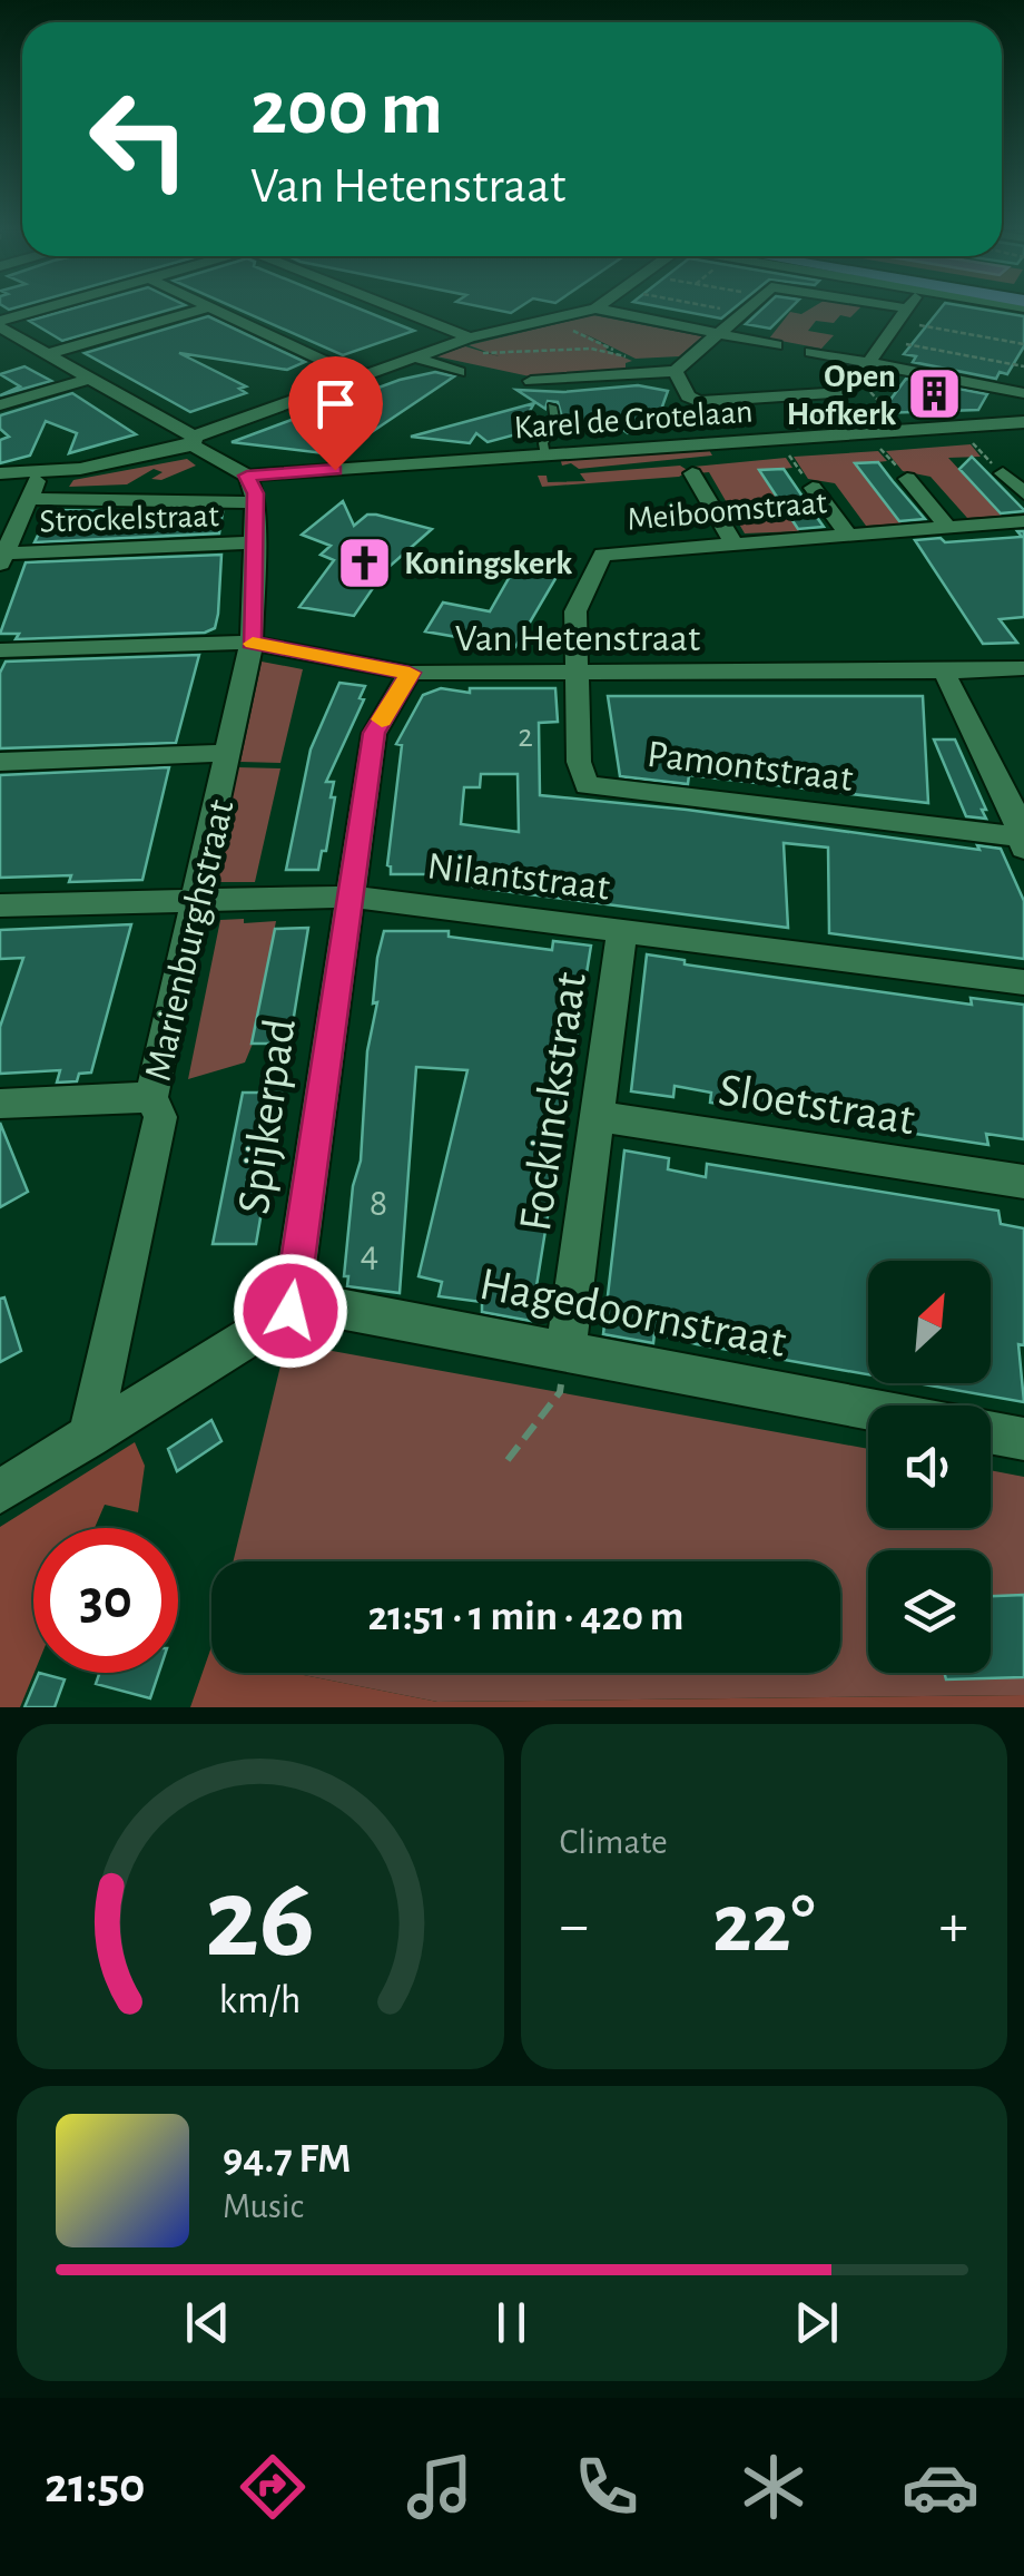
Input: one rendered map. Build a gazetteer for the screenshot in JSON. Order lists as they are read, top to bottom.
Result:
{
  "streets": {
    "street": [
      "Karel de Grotelaan",
      "Meiboomstraat",
      "Strockelstraat",
      "Van Hetenstraat",
      "Pamontstraat",
      "Nilantstraat",
      "Marienburghstraat",
      "Fockinckstraat",
      "Sloetstraat",
      "Spijkerpad",
      "Hagedoornstraat"
    ]
  },
  "crossings": [
    ["Karel de Grotelaan", "Marienburghstraat"],
    ["Meiboomstraat", "Van Hetenstraat"],
    ["Meiboomstraat", "Pamontstraat"],
    ["Strockelstraat", "Marienburghstraat"],
    ["Van Hetenstraat", "Pamontstraat"],
    ["Van Hetenstraat", "Marienburghstraat"],
    ["Van Hetenstraat", "Spijkerpad"],
    ["Nilantstraat", "Marienburghstraat"],
    ["Nilantstraat", "Fockinckstraat"],
    ["Nilantstraat", "Spijkerpad"],
    ["Fockinckstraat", "Sloetstraat"],
    ["Fockinckstraat", "Hagedoornstraat"],
    ["Spijkerpad", "Hagedoornstraat"]
  ],
  "places": {
    "building": ["Open Hofkerk"],
    "church": ["Koningskerk"]
  },
  "house_numbers": ["2", "8", "4"],
  "north": "top right",
  "page": {
    "turn": ["200 m", "Van Hetenstraat"],
    "limit": "30",
    "trip": "21:51 · 1 min · 420 m",
    "tile": "Climate",
    "heat": ["−", "22°", "+"],
    "song": ["94.7 FM", "Music"],
    "tabs": "21:50",
    "gauge": ["26", "km/h"]
  }
}
